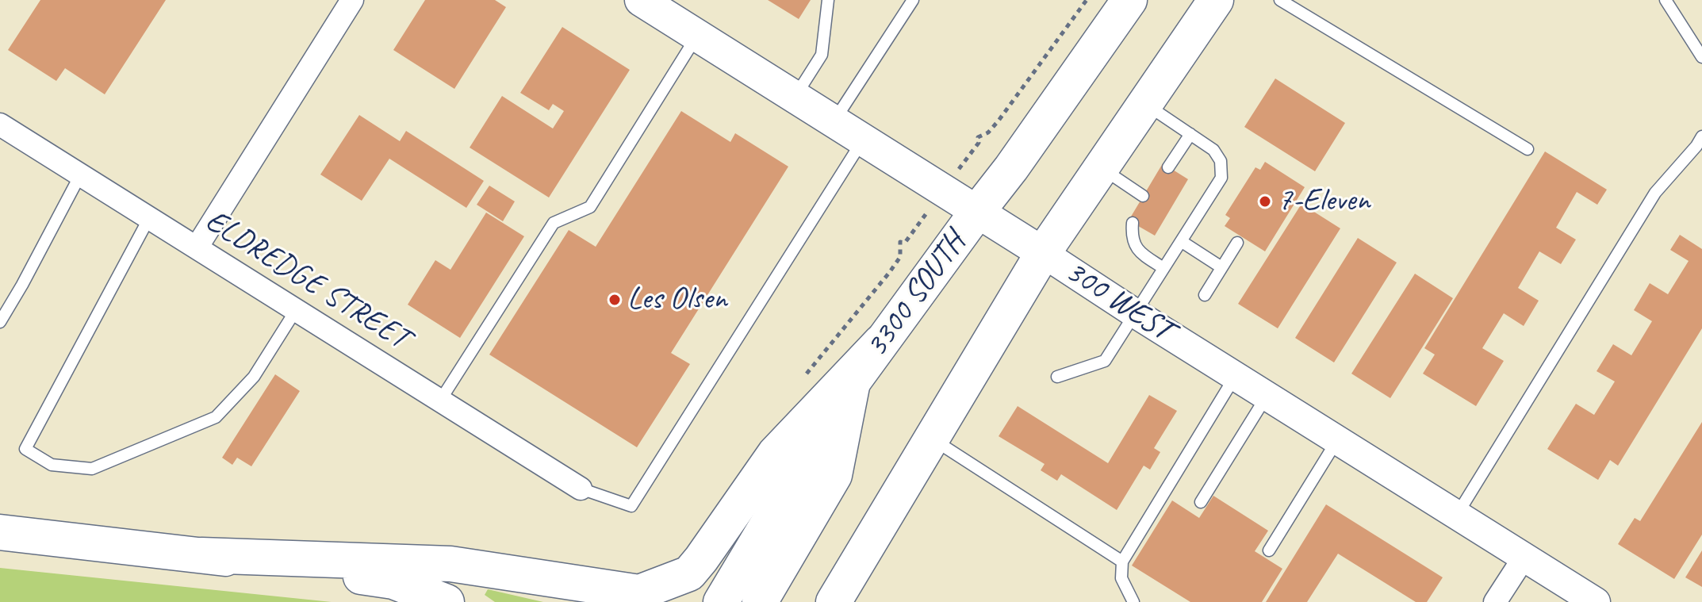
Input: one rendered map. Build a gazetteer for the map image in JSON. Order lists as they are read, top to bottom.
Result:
{
  "streets": {
    "main road": ["3300 SOUTH", "300 WEST"],
    "street": ["ELDREDGE STREET"]
  },
  "crossings": [
    ["3300 SOUTH", "300 WEST"]
  ],
  "places": ["7-Eleven", "Les Olsen"]
}
